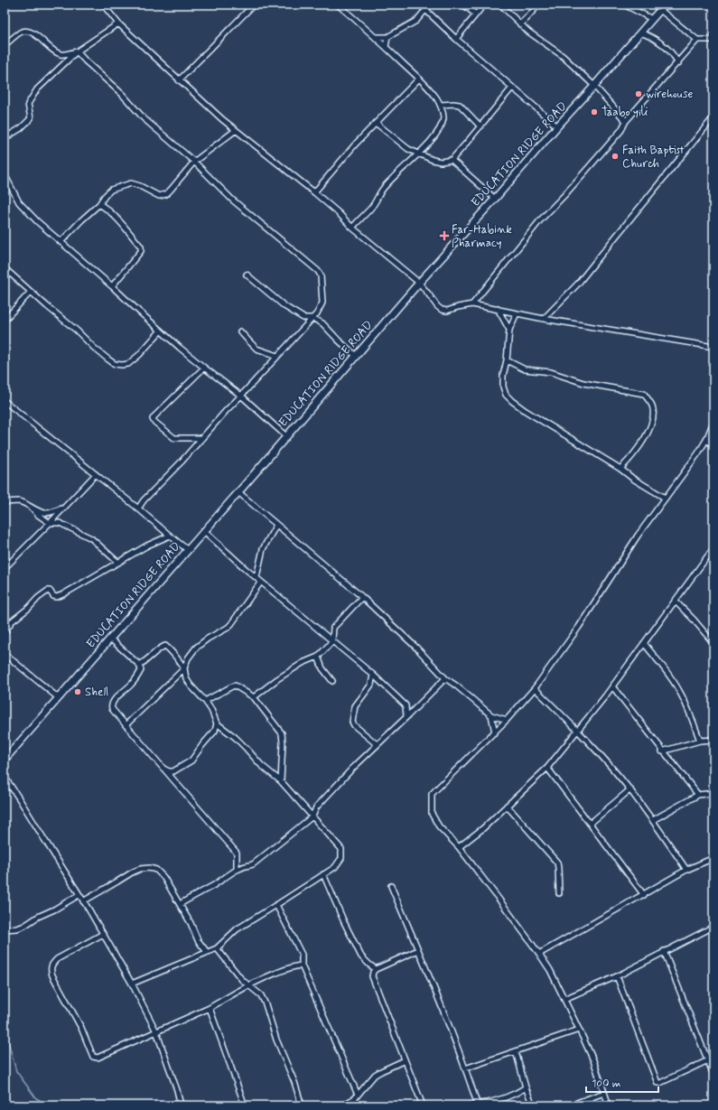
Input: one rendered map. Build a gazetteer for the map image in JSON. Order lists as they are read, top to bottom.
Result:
{
  "streets": {
    "main road": ["EDUCATION RIDGE ROAD"]
  },
  "places": {
    "other": [
      "wirehouse",
      "Taabo yili",
      "Faith Baptist Church",
      "Shell"
    ],
    "health": ["Far-Habink Pharmacy"]
  },
  "scale_bar": "100 m"
}
